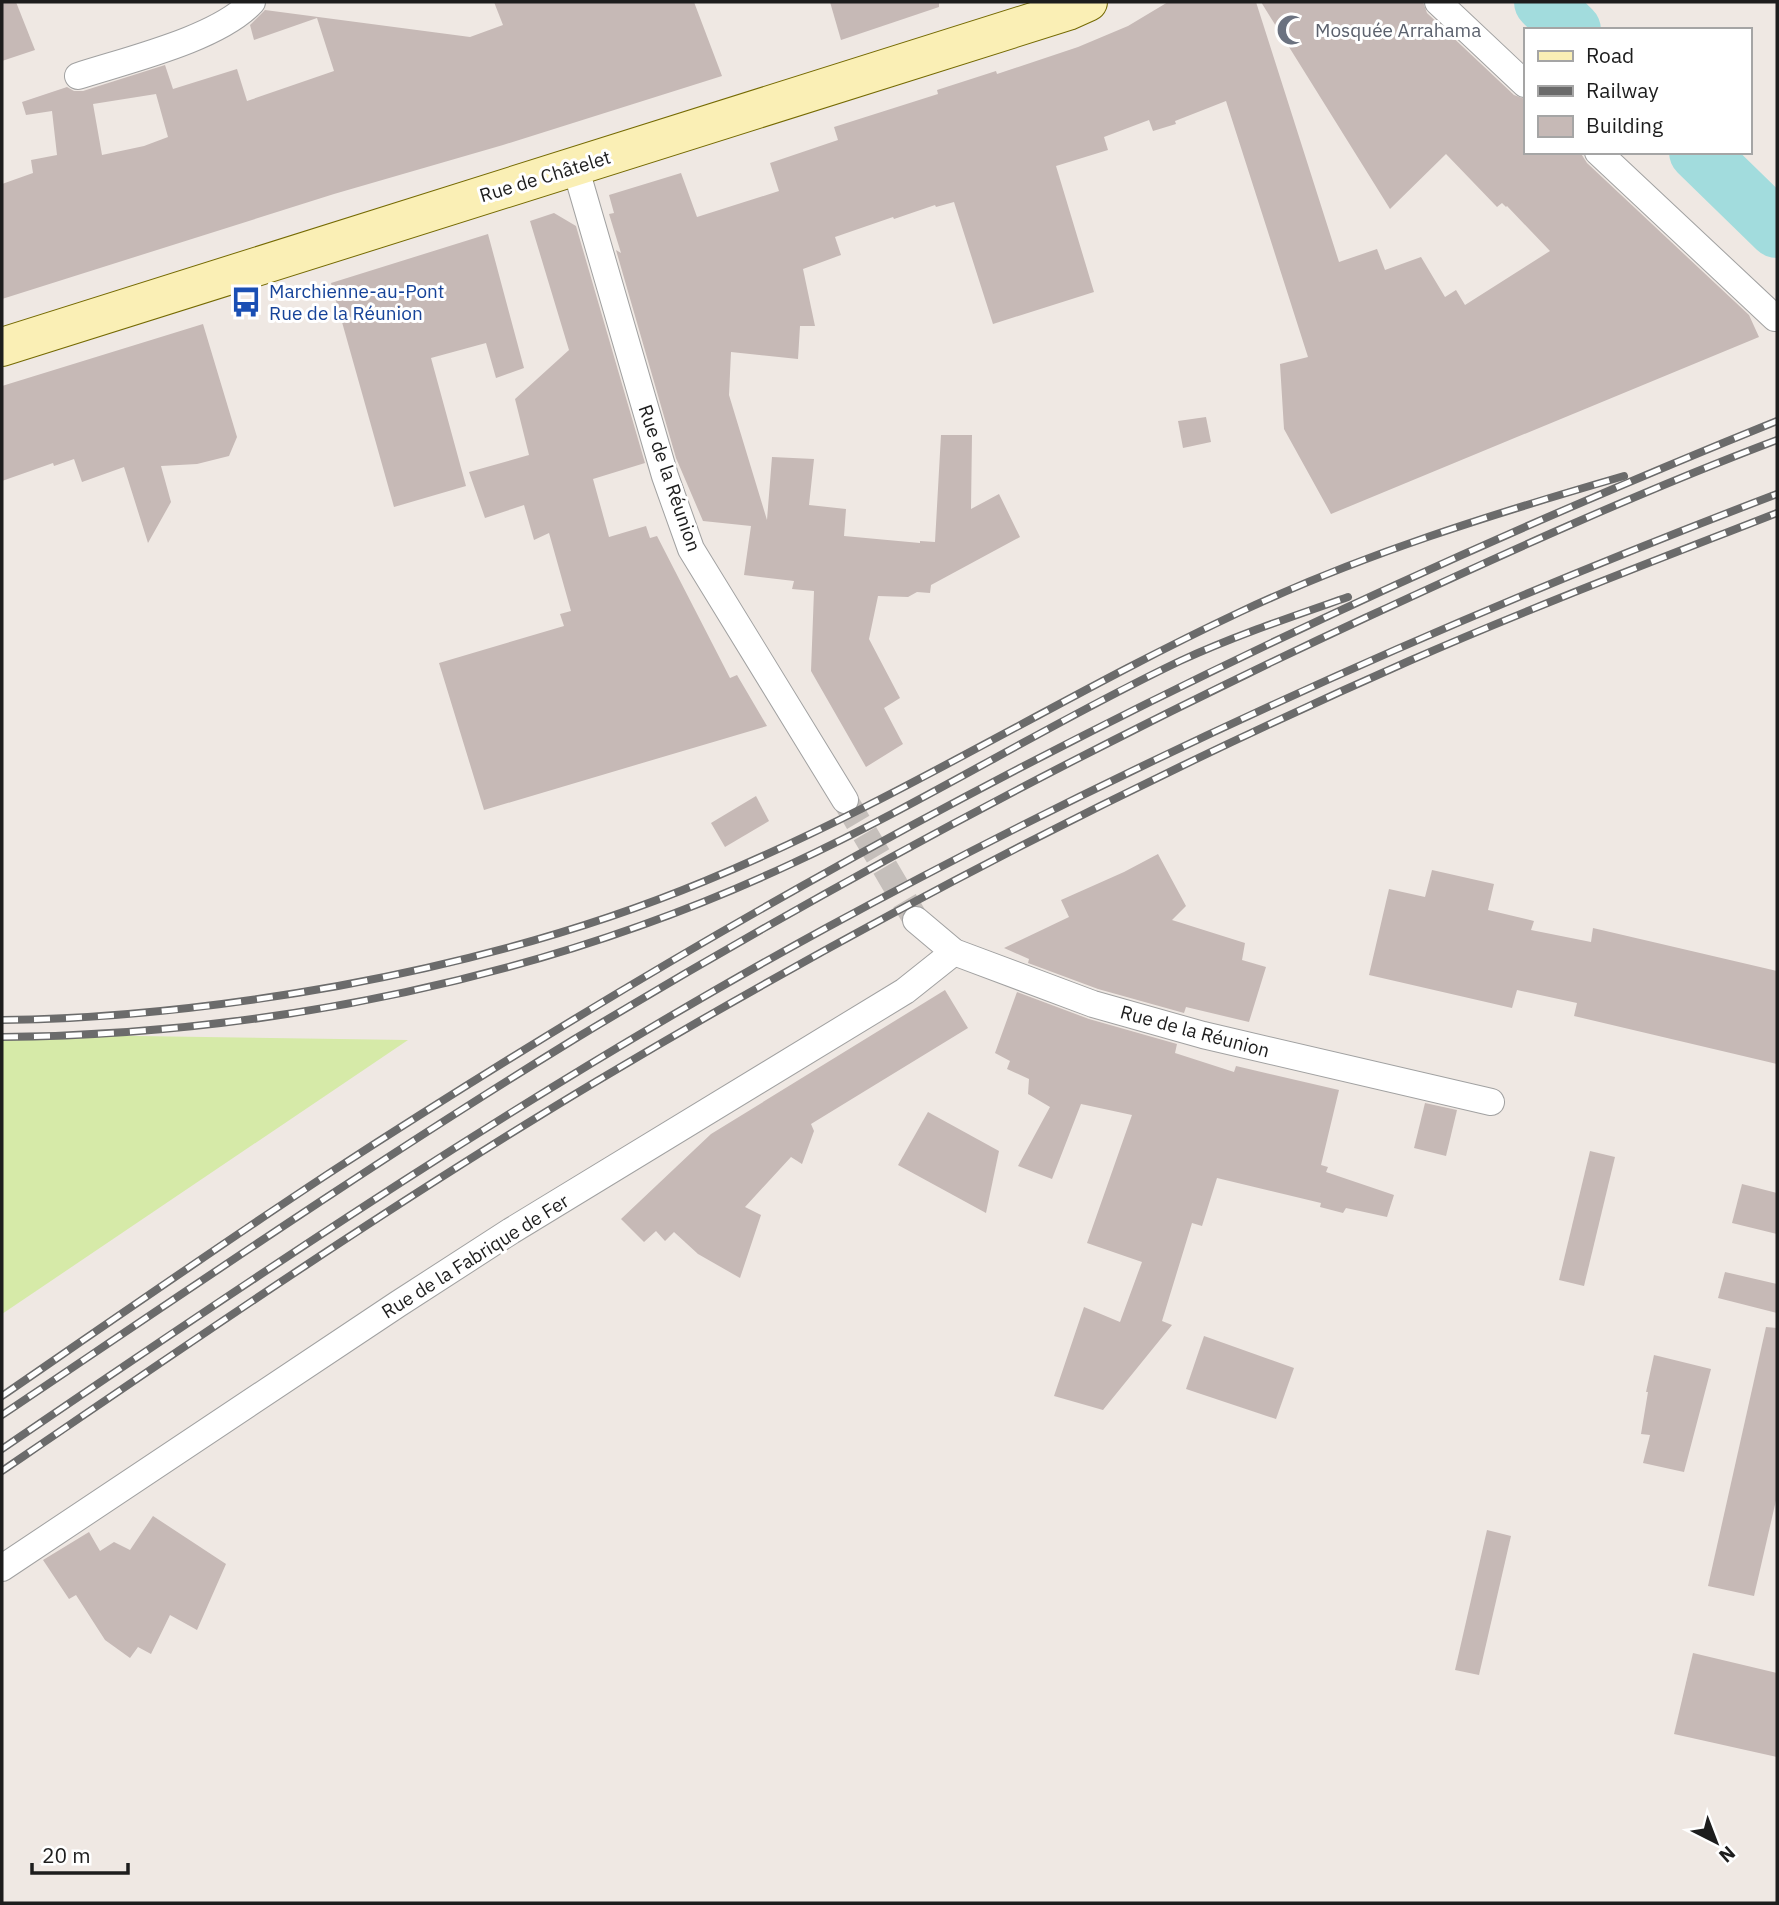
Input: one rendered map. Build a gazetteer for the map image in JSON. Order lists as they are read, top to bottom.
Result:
{
  "streets": {
    "main road": ["Rue de Châtelet"],
    "street": ["Rue de la Réunion", "Rue de la Fabrique de Fer"]
  },
  "crossings": [
    ["Rue de Châtelet", "Rue de la Réunion"],
    ["Rue de la Réunion", "Rue de la Fabrique de Fer"]
  ],
  "places": {
    "mosque": ["Mosquée Arrahama"],
    "bus stop": ["Marchienne-au-Pont Rue de la Réunion"]
  },
  "legend": ["Road", "Railway", "Building"],
  "scale_bar": "20 m",
  "north": "bottom right"
}
